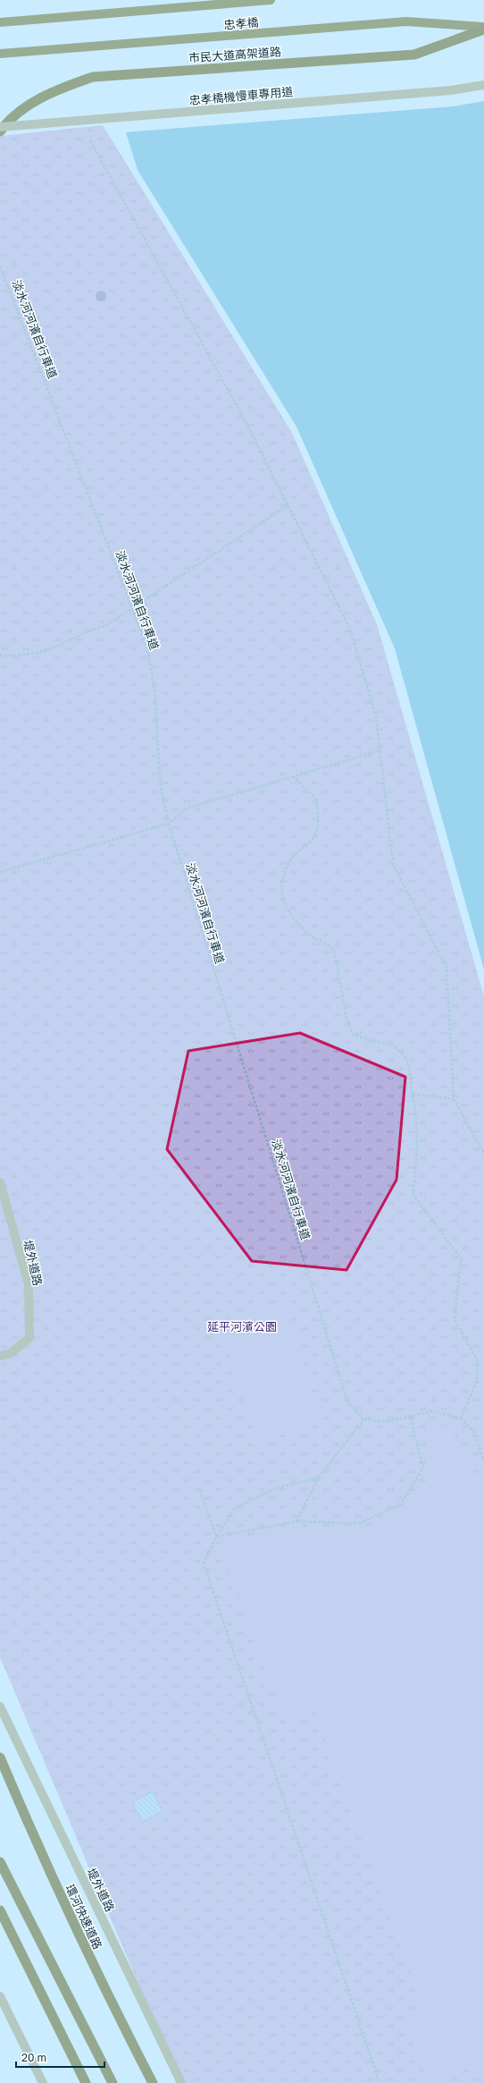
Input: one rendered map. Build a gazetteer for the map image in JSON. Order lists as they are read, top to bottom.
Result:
{
  "streets": {
    "highway": ["市民大道高架道路", "環河快速道路"],
    "main road": ["忠孝橋"],
    "street": ["忠孝橋機慢車專用道", "堤外道路"],
    "path": ["淡水河河濱自行車道"]
  },
  "parks": ["延平河濱公園"],
  "scale_bar": "20 m"
}
